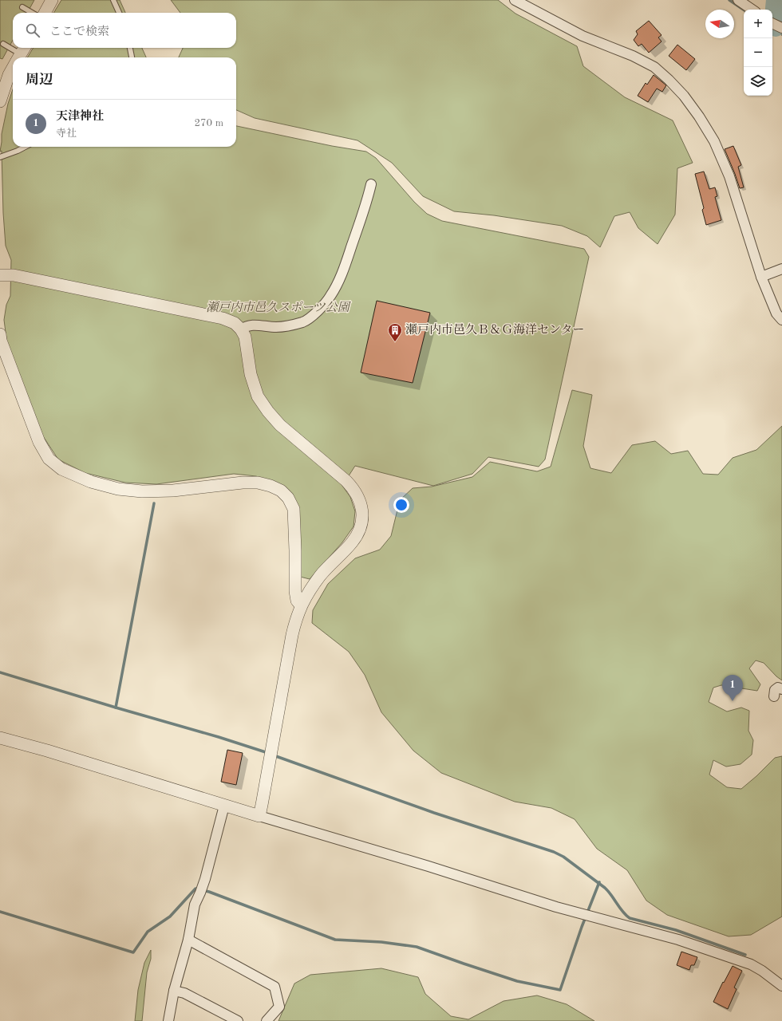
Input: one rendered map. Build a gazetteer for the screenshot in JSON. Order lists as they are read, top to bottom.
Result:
{
  "parks": ["瀬戸内市邑久スポーツ公園"],
  "places": {
    "building": ["瀬戸内市邑久Ｂ＆Ｇ海洋センター"]
  },
  "north": "left",
  "page": {
    "map_buttons": ["+", "−"],
    "search": "ここで検索",
    "heading": "周辺",
    "list": [
      {
        "mark": "1",
        "name": "天津神社",
        "note": "寺社",
        "value": "270 m"
      }
    ],
    "pins": "1"
  }
}
